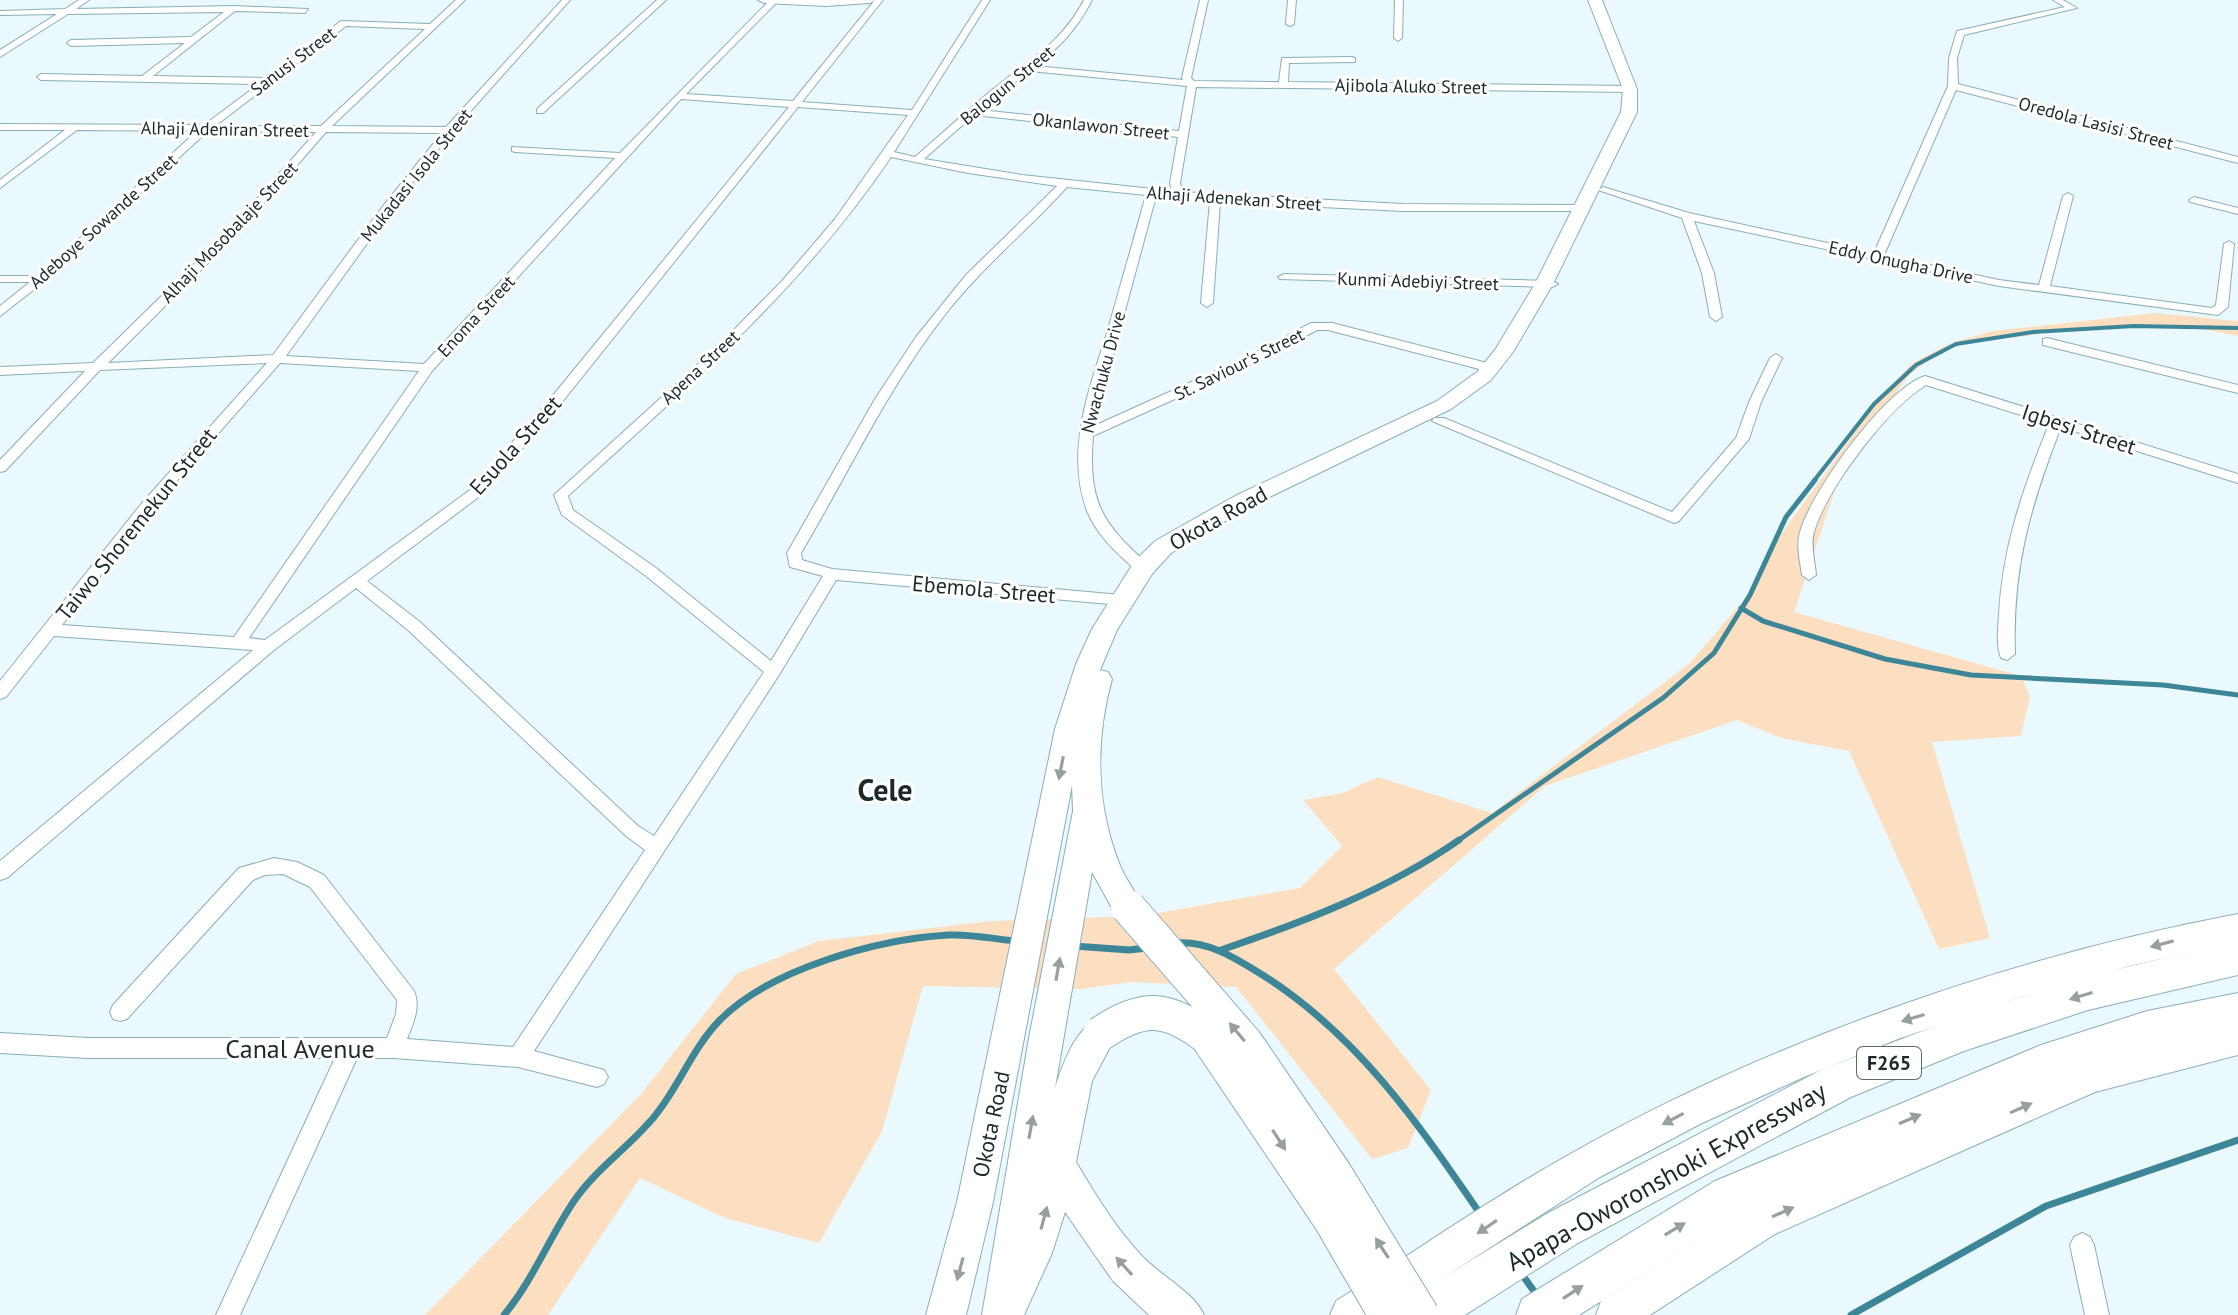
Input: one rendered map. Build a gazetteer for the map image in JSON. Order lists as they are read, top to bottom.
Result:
{
  "streets": {
    "highway": ["F265", "Apapa-Oworonshoki Expressway"],
    "main road": ["Okota Road"],
    "street": [
      "Sanusi Street",
      "Balogun Street",
      "Ajibola Aluko Street",
      "Oredola Lasisi Street",
      "Okanlawon Street",
      "Alhaji Adeniran Street",
      "Mukadasi Isola Street",
      "Alhaji Adenekan Street",
      "Adeboye Sowande Street",
      "Alhaji Mosobalaje Street",
      "Eddy Onugha Drive",
      "Kunmi Adebiyi Street",
      "Enoma Street",
      "St. Saviour's Street",
      "Apena Street",
      "Nwachuku Drive",
      "Igbesi Street",
      "Esuola Street",
      "Taiwo Shoremekun Street",
      "Ebemola Street",
      "Canal Avenue"
    ]
  },
  "crossings": [
    ["Sanusi Street", "Alhaji Adeniran Street"],
    ["Sanusi Street", "Adeboye Sowande Street"],
    ["Sanusi Street", "Alhaji Mosobalaje Street"],
    ["Balogun Street", "Ajibola Aluko Street"],
    ["Balogun Street", "Okanlawon Street"],
    ["Balogun Street", "Alhaji Adenekan Street"],
    ["Ajibola Aluko Street", "Okota Road"],
    ["Alhaji Adeniran Street", "Mukadasi Isola Street"],
    ["Alhaji Adeniran Street", "Adeboye Sowande Street"],
    ["Alhaji Adeniran Street", "Alhaji Mosobalaje Street"],
    ["Mukadasi Isola Street", "Taiwo Shoremekun Street"],
    ["Alhaji Adenekan Street", "Apena Street"],
    ["Alhaji Adenekan Street", "Nwachuku Drive"],
    ["Alhaji Adenekan Street", "Okota Road"],
    ["Alhaji Adenekan Street", "Ebemola Street"],
    ["Eddy Onugha Drive", "Okota Road"],
    ["Kunmi Adebiyi Street", "Okota Road"],
    ["St. Saviour's Street", "Nwachuku Drive"],
    ["St. Saviour's Street", "Okota Road"],
    ["Nwachuku Drive", "Okota Road"],
    ["Okota Road", "Ebemola Street"]
  ],
  "districts": ["Cele"]
}
